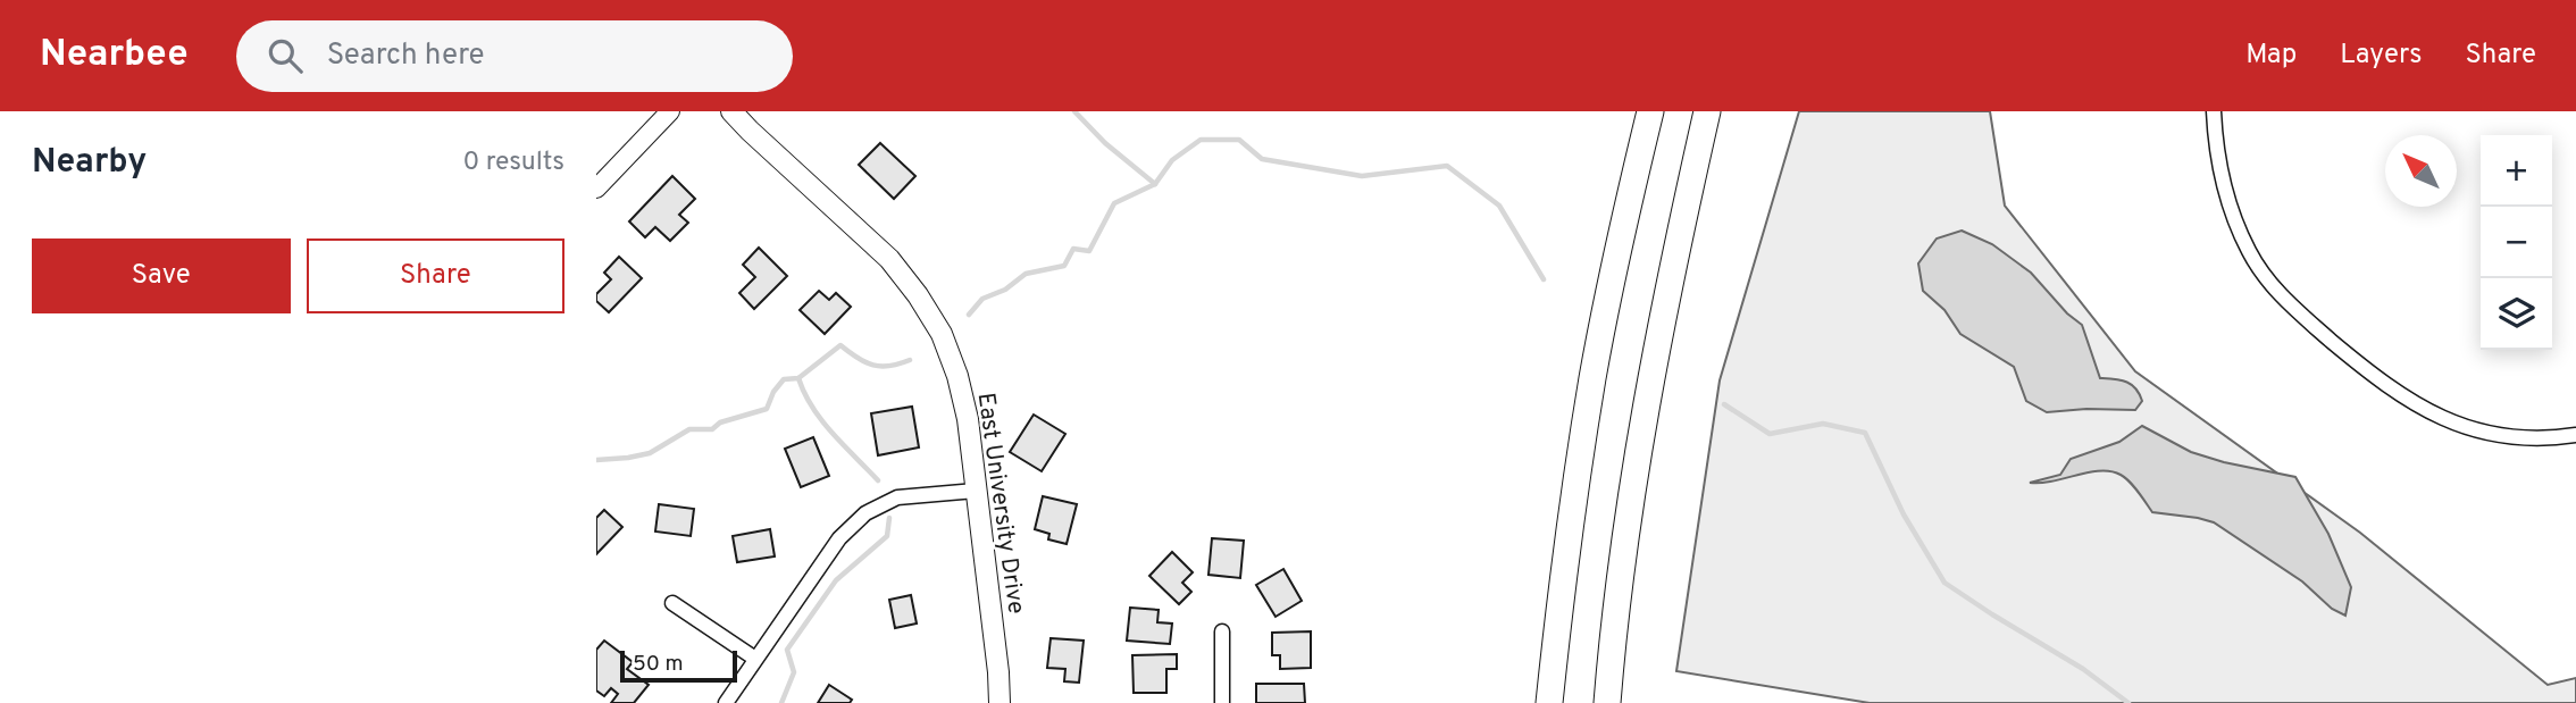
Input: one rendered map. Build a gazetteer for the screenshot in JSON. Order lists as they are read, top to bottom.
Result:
{
  "streets": {
    "main road": ["East University Drive"]
  },
  "scale_bar": "50 m",
  "north": "top left",
  "page": {
    "header": "Nearbee",
    "search": "Search here",
    "nav": ["Map", "Layers", "Share"],
    "heading": ["Nearby", "0 results"],
    "map_buttons": ["+", "−"],
    "buttons": ["Save", "Share"],
    "scale": "50 m"
  }
}
